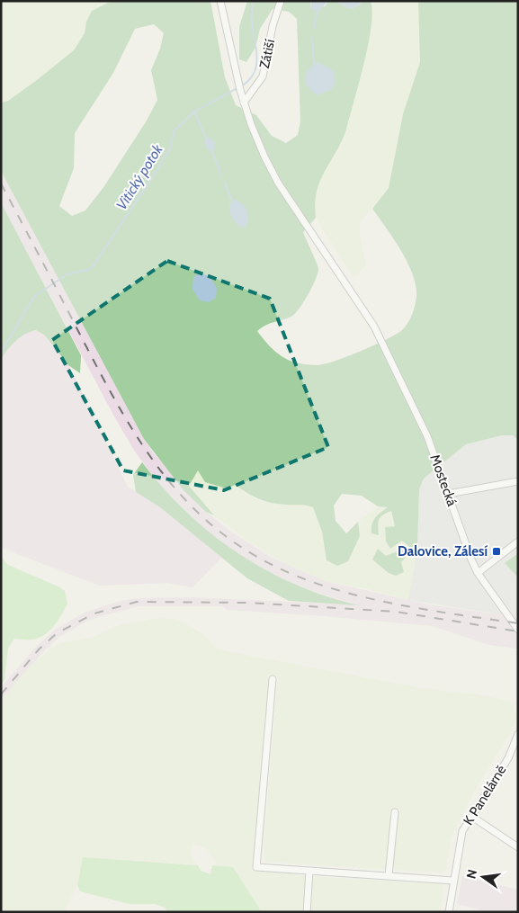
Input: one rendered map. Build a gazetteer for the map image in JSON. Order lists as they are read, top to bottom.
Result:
{
  "streets": {
    "street": ["Zátiší", "Mostecká", "K Panelárně"]
  },
  "crossings": [
    ["Zátiší", "Mostecká"]
  ],
  "water": ["Vitický potok"],
  "places": {
    "transit": ["Dalovice, Zálesí"]
  },
  "north": "left"
}
